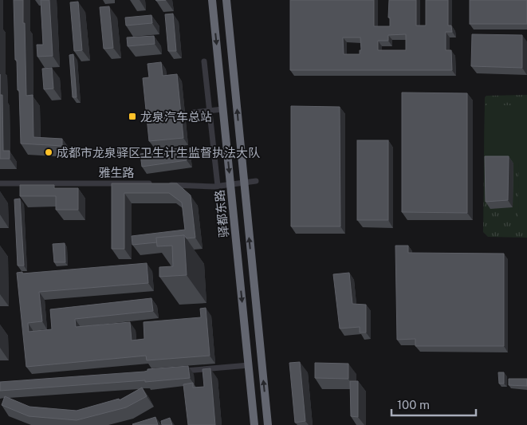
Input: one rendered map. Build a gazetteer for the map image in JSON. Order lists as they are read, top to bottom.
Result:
{
  "streets": {
    "highway": ["驿都东路"],
    "street": ["雅生路"]
  },
  "places": {
    "transit": ["龙泉汽车总站"],
    "other": ["成都市龙泉驿区卫生计生监督执法大队"]
  },
  "scale_bar": "100 m"
}
